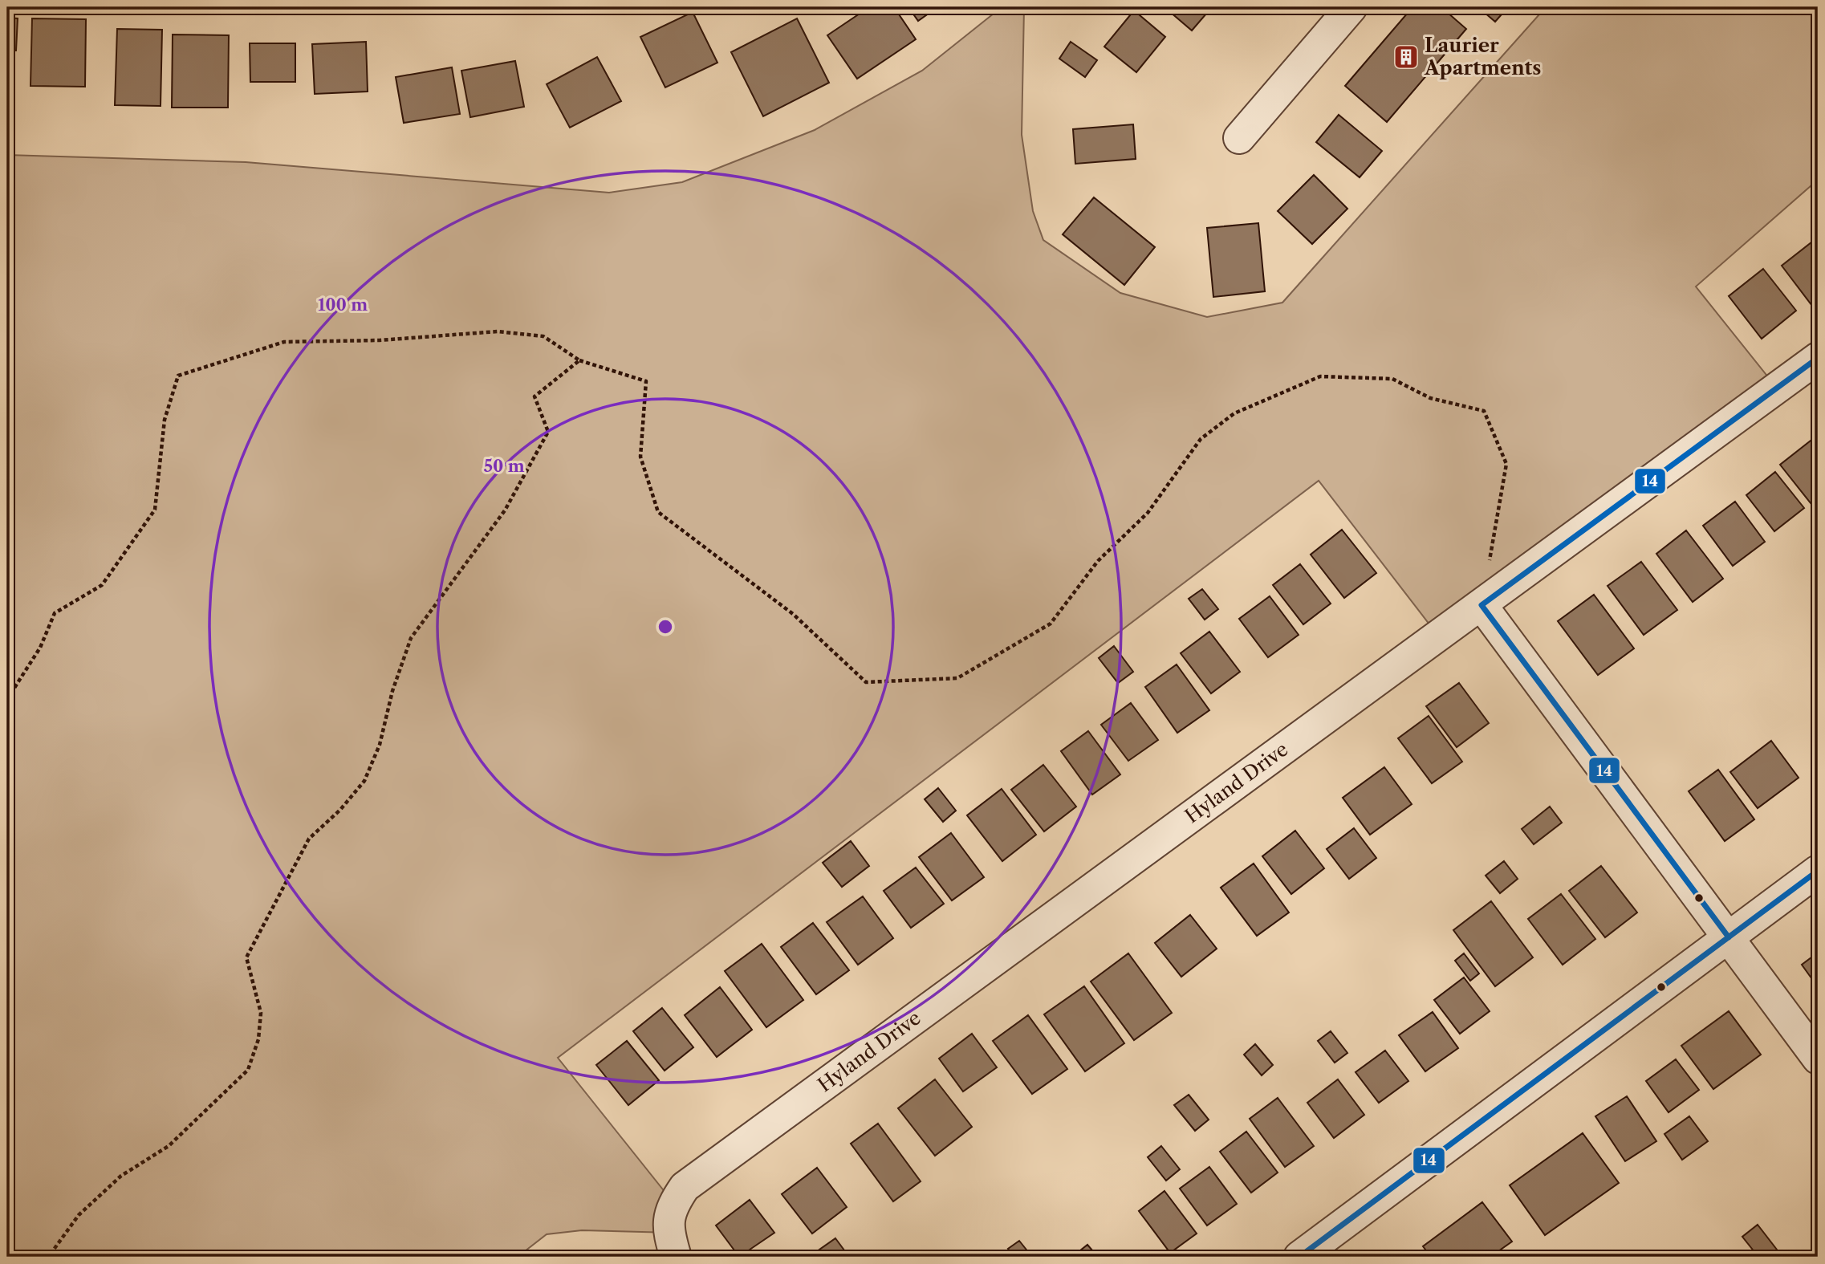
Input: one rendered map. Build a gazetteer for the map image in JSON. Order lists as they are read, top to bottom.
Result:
{
  "streets": {
    "street": ["Hyland Drive"]
  },
  "places": {
    "building": ["Laurier Apartments"]
  },
  "lines": ["transit line 14"],
  "rings": ["100 m", "50 m"]
}
